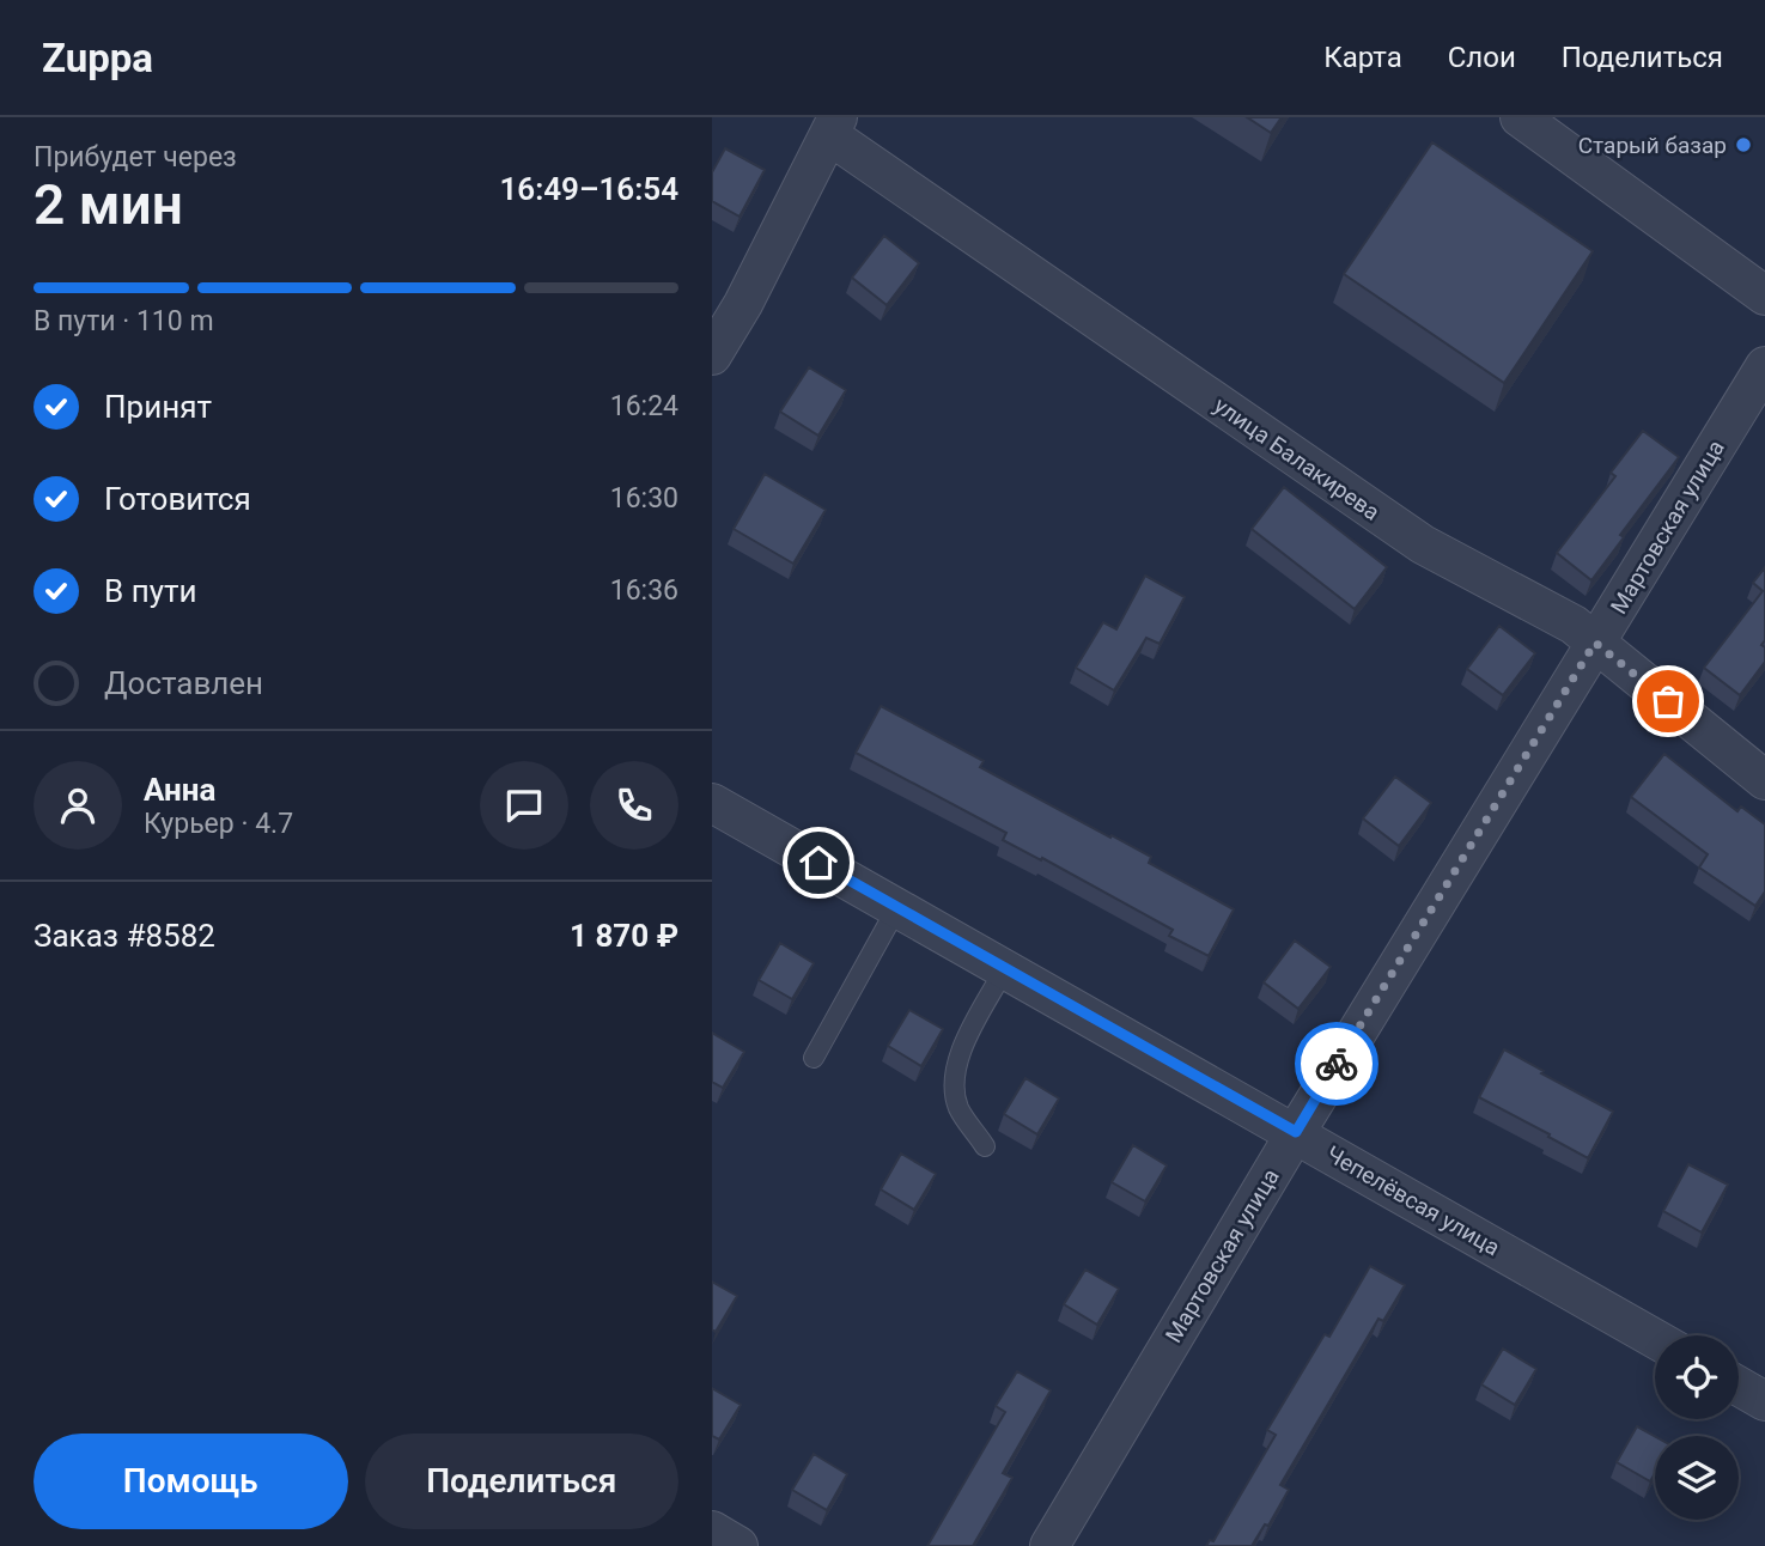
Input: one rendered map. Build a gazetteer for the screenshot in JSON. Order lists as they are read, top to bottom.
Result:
{
  "streets": {
    "street": ["улица Балакирева", "Мартовская улица", "Чепелёвсая улица"]
  },
  "crossings": [
    ["улица Балакирева", "Мартовская улица"],
    ["Мартовская улица", "Чепелёвсая улица"]
  ],
  "places": ["Старый базар"],
  "page": {
    "header": "Zuppa",
    "nav": ["Карта", "Слои", "Поделиться"],
    "heading": ["2 мин", "Прибудет через", "16:49–16:54"],
    "panel": [
      "Анна",
      "Курьер · 4.7",
      "Заказ #8582",
      "1 870 ₽"
    ],
    "bar": "В пути · 110 m",
    "list": [
      ["Принят", "16:24"],
      ["Готовится", "16:30"],
      ["В пути", "16:36"],
      "Доставлен"
    ],
    "buttons": ["Помощь", "Поделиться"]
  }
}
